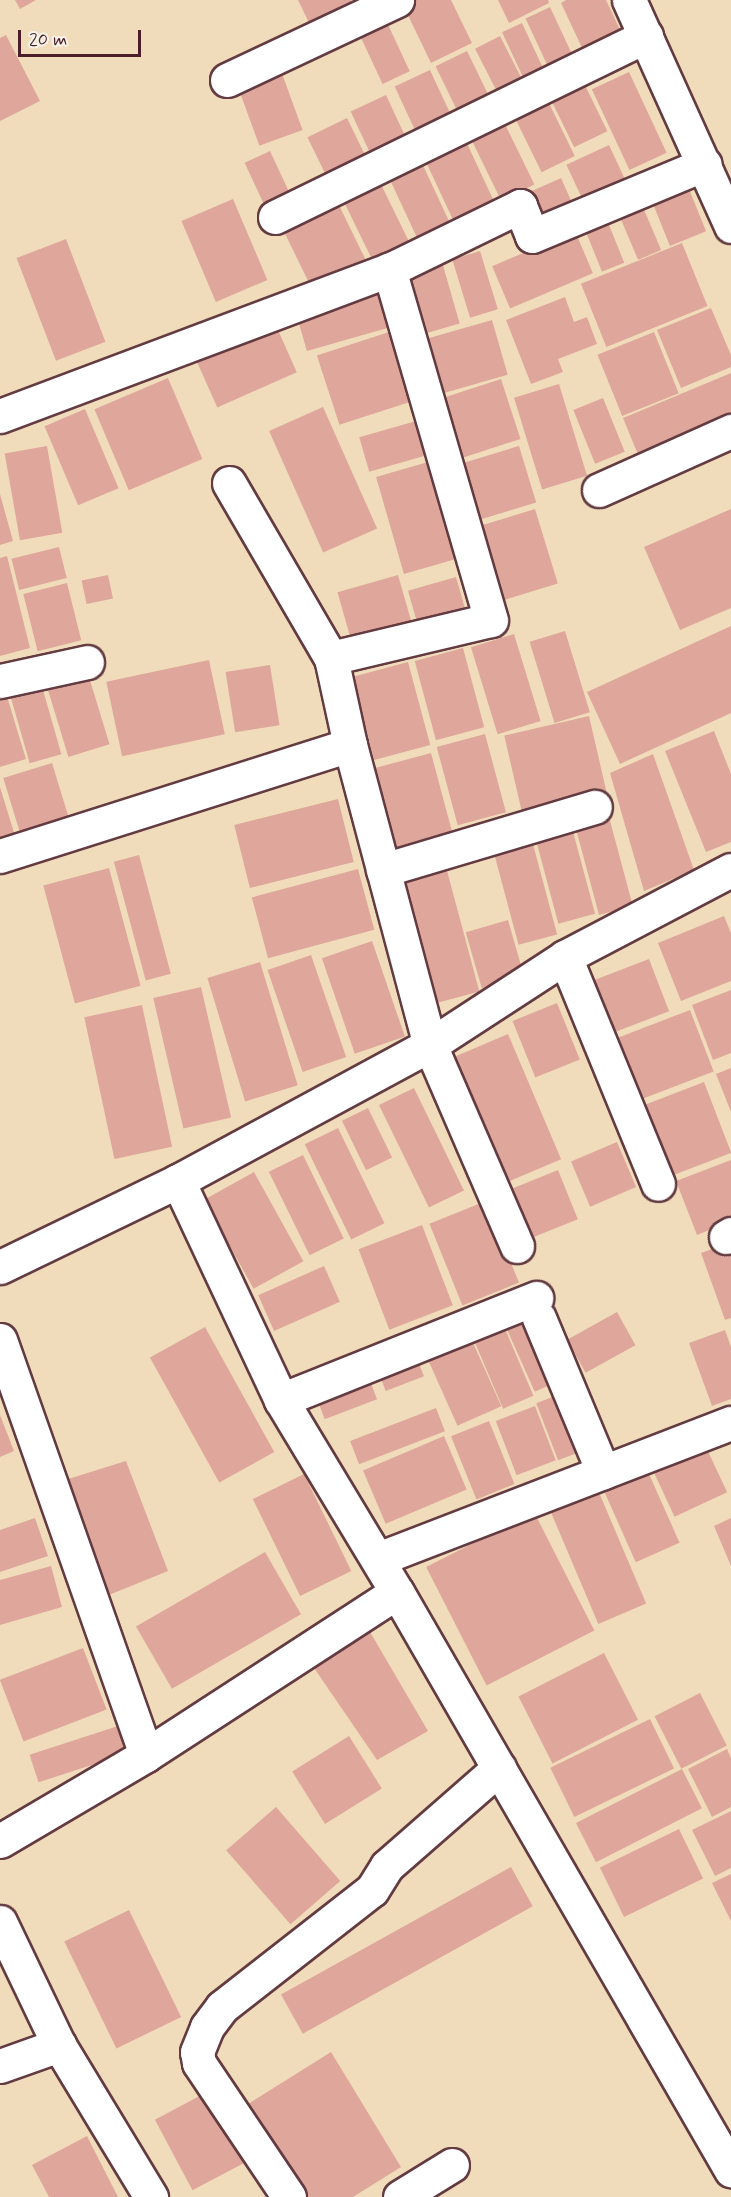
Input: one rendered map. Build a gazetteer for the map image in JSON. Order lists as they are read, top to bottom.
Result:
{
  "scale_bar": "20 m"
}
